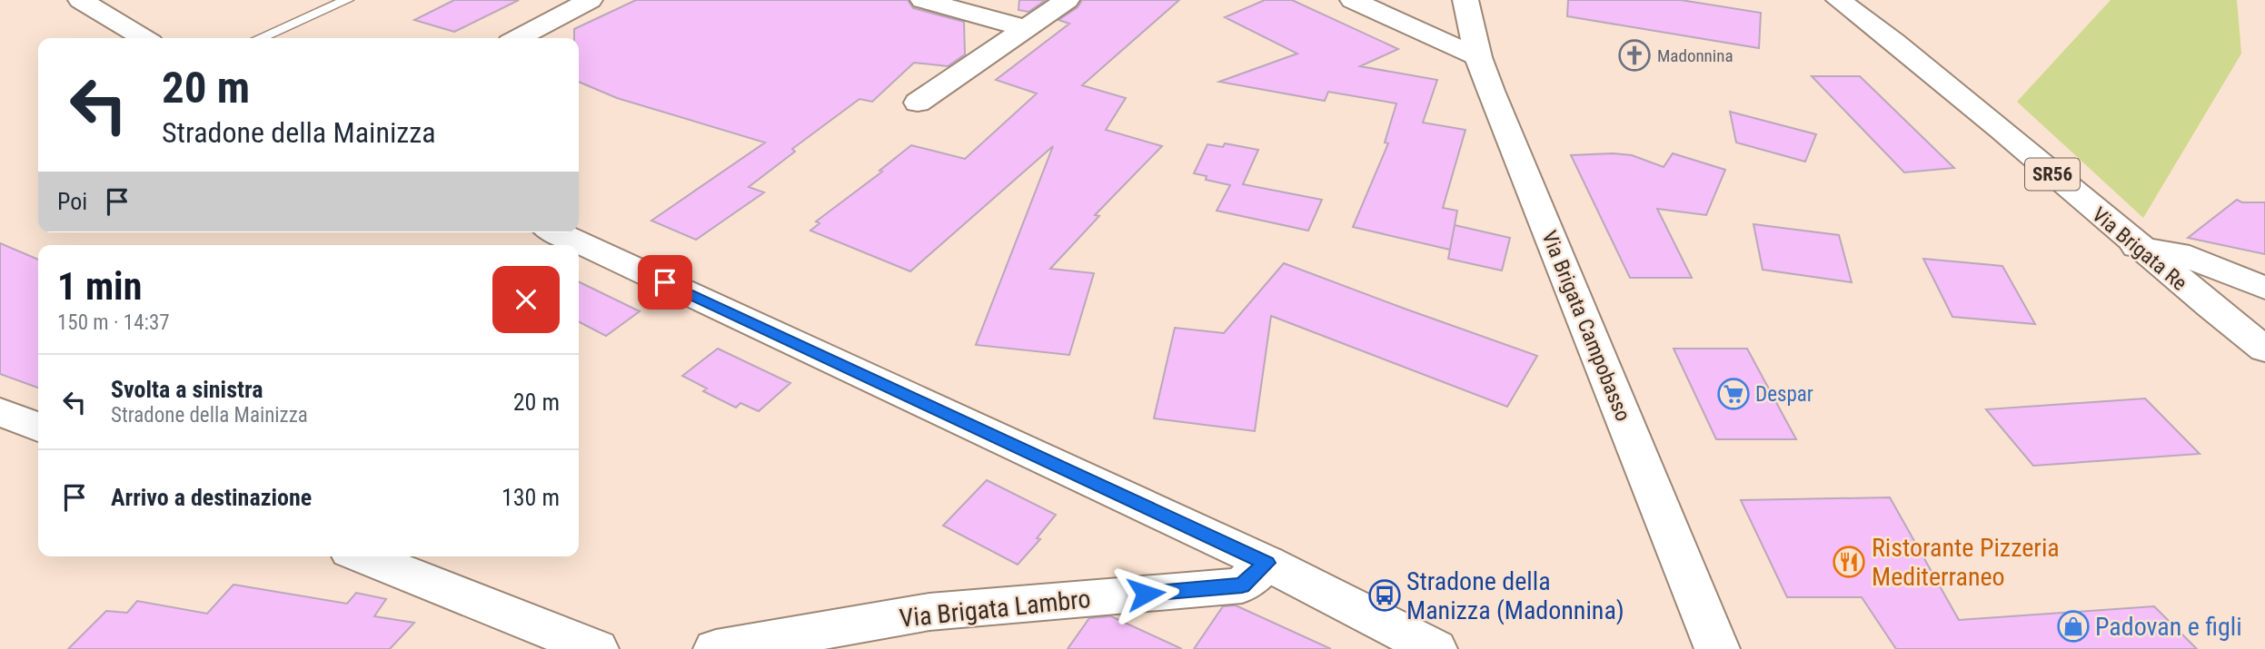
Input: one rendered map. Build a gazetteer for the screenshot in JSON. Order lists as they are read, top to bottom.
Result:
{
  "streets": {
    "main road": [
      "SR56",
      "Via Brigata Re",
      "Via Brigata Campobasso",
      "Via Brigata Lambro"
    ]
  },
  "places": {
    "church": ["Madonnina"],
    "supermarket": ["Despar"],
    "restaurant": ["Ristorante Pizzeria Mediterraneo"],
    "bus stop": ["Stradone della Manizza (Madonnina)"],
    "shop": ["Padovan e figli"]
  },
  "page": {
    "turn": ["20 m", "Stradone della Mainizza"],
    "then": "Poi",
    "heading": ["1 min", "150 m · 14:37"],
    "list": [
      {
        "name": "Svolta a sinistra",
        "note": "Stradone della Mainizza",
        "value": "20 m"
      },
      {
        "name": "Arrivo a destinazione",
        "value": "130 m"
      }
    ]
  }
}
